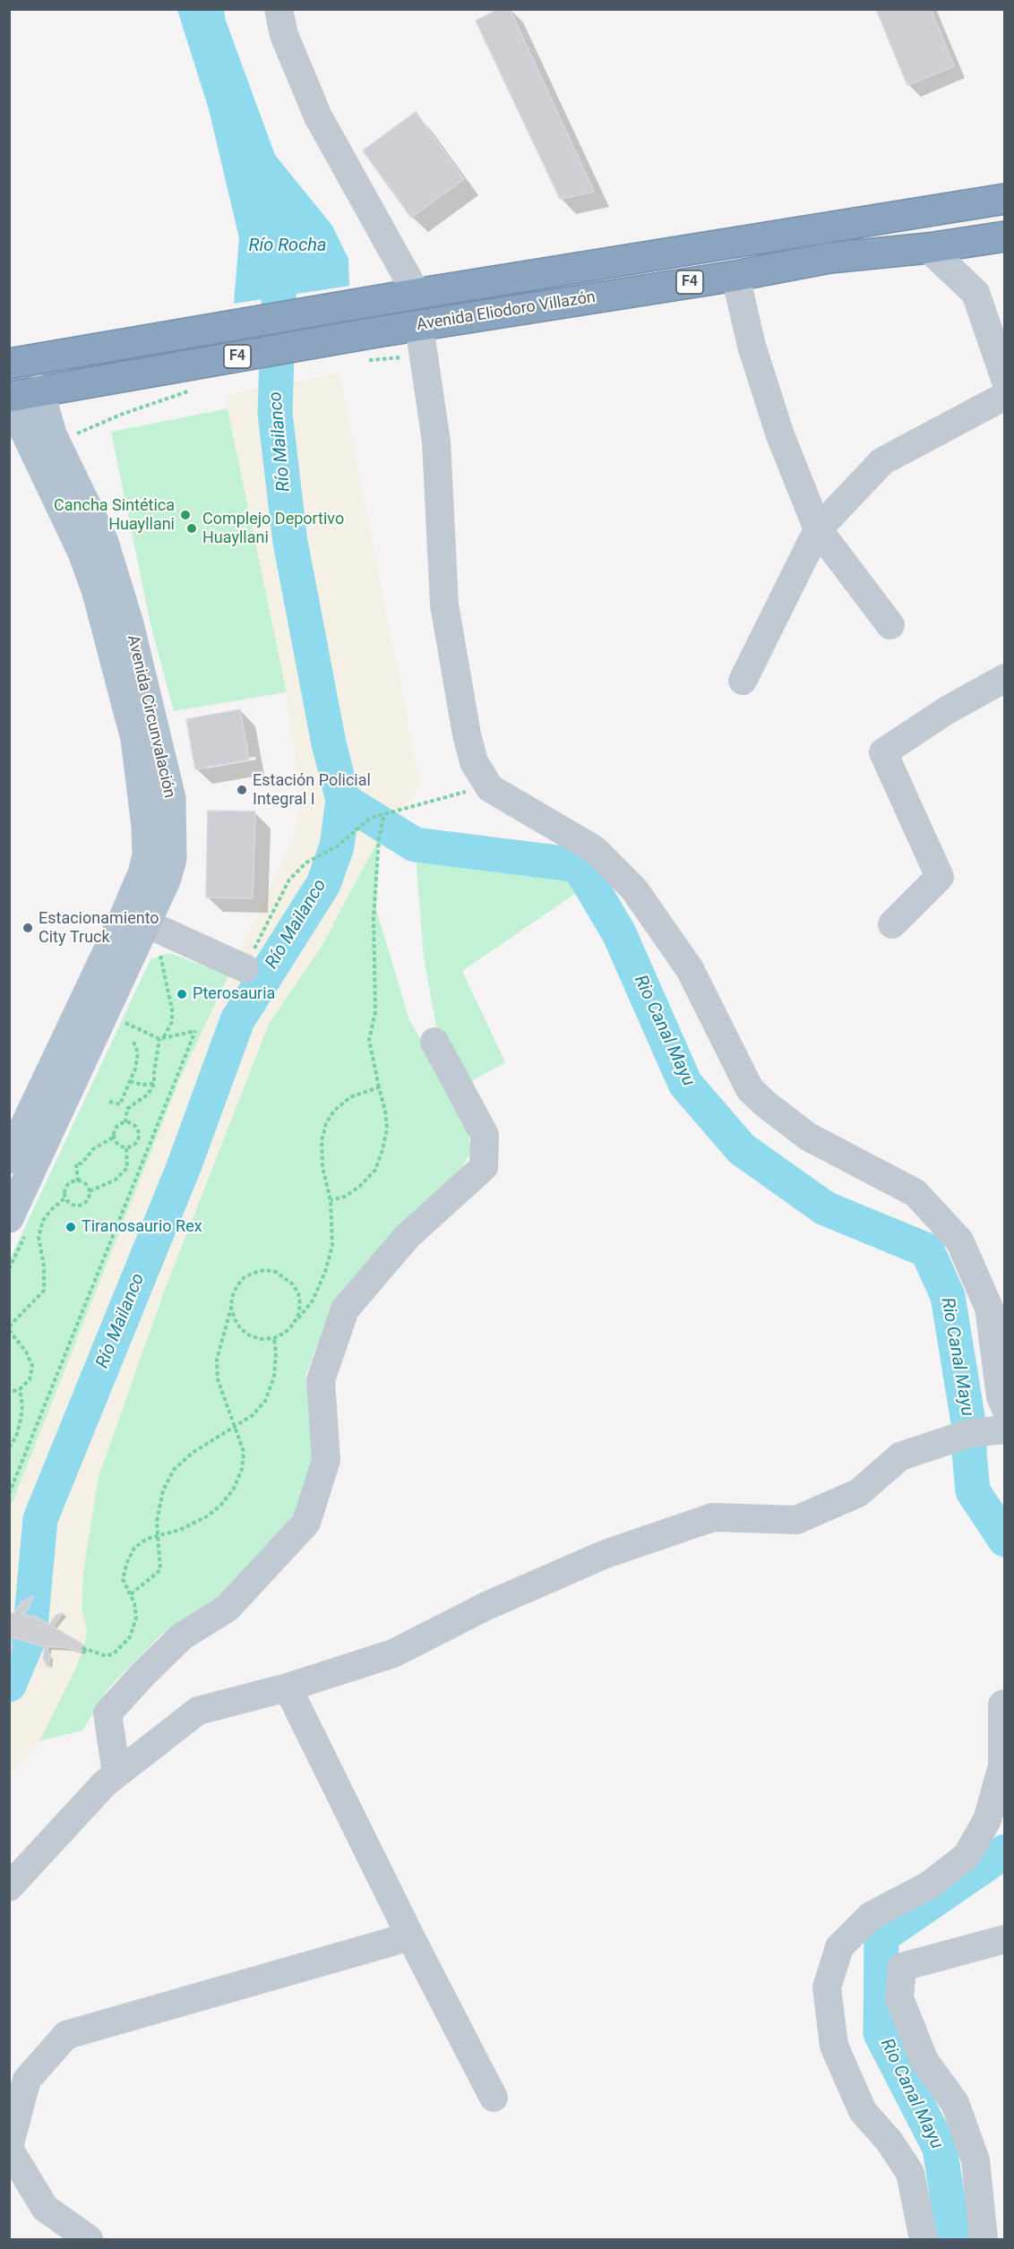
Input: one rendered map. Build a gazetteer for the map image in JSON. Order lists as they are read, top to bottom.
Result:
{
  "streets": {
    "highway": ["F4", "Avenida Eliodoro Villazón"],
    "main road": ["Avenida Circunvalación"]
  },
  "crossings": [
    ["Avenida Eliodoro Villazón", "Avenida Circunvalación"]
  ],
  "water": ["Río Rocha", "Río Mailanco", "Rio Canal Mayu"],
  "places": [
    "Cancha Sintética Huayllani",
    "Complejo Deportivo Huayllani",
    "Estación Policial Integral I",
    "Estacionamiento City Truck",
    "Pterosauria",
    "Tiranosaurio Rex"
  ]
}
